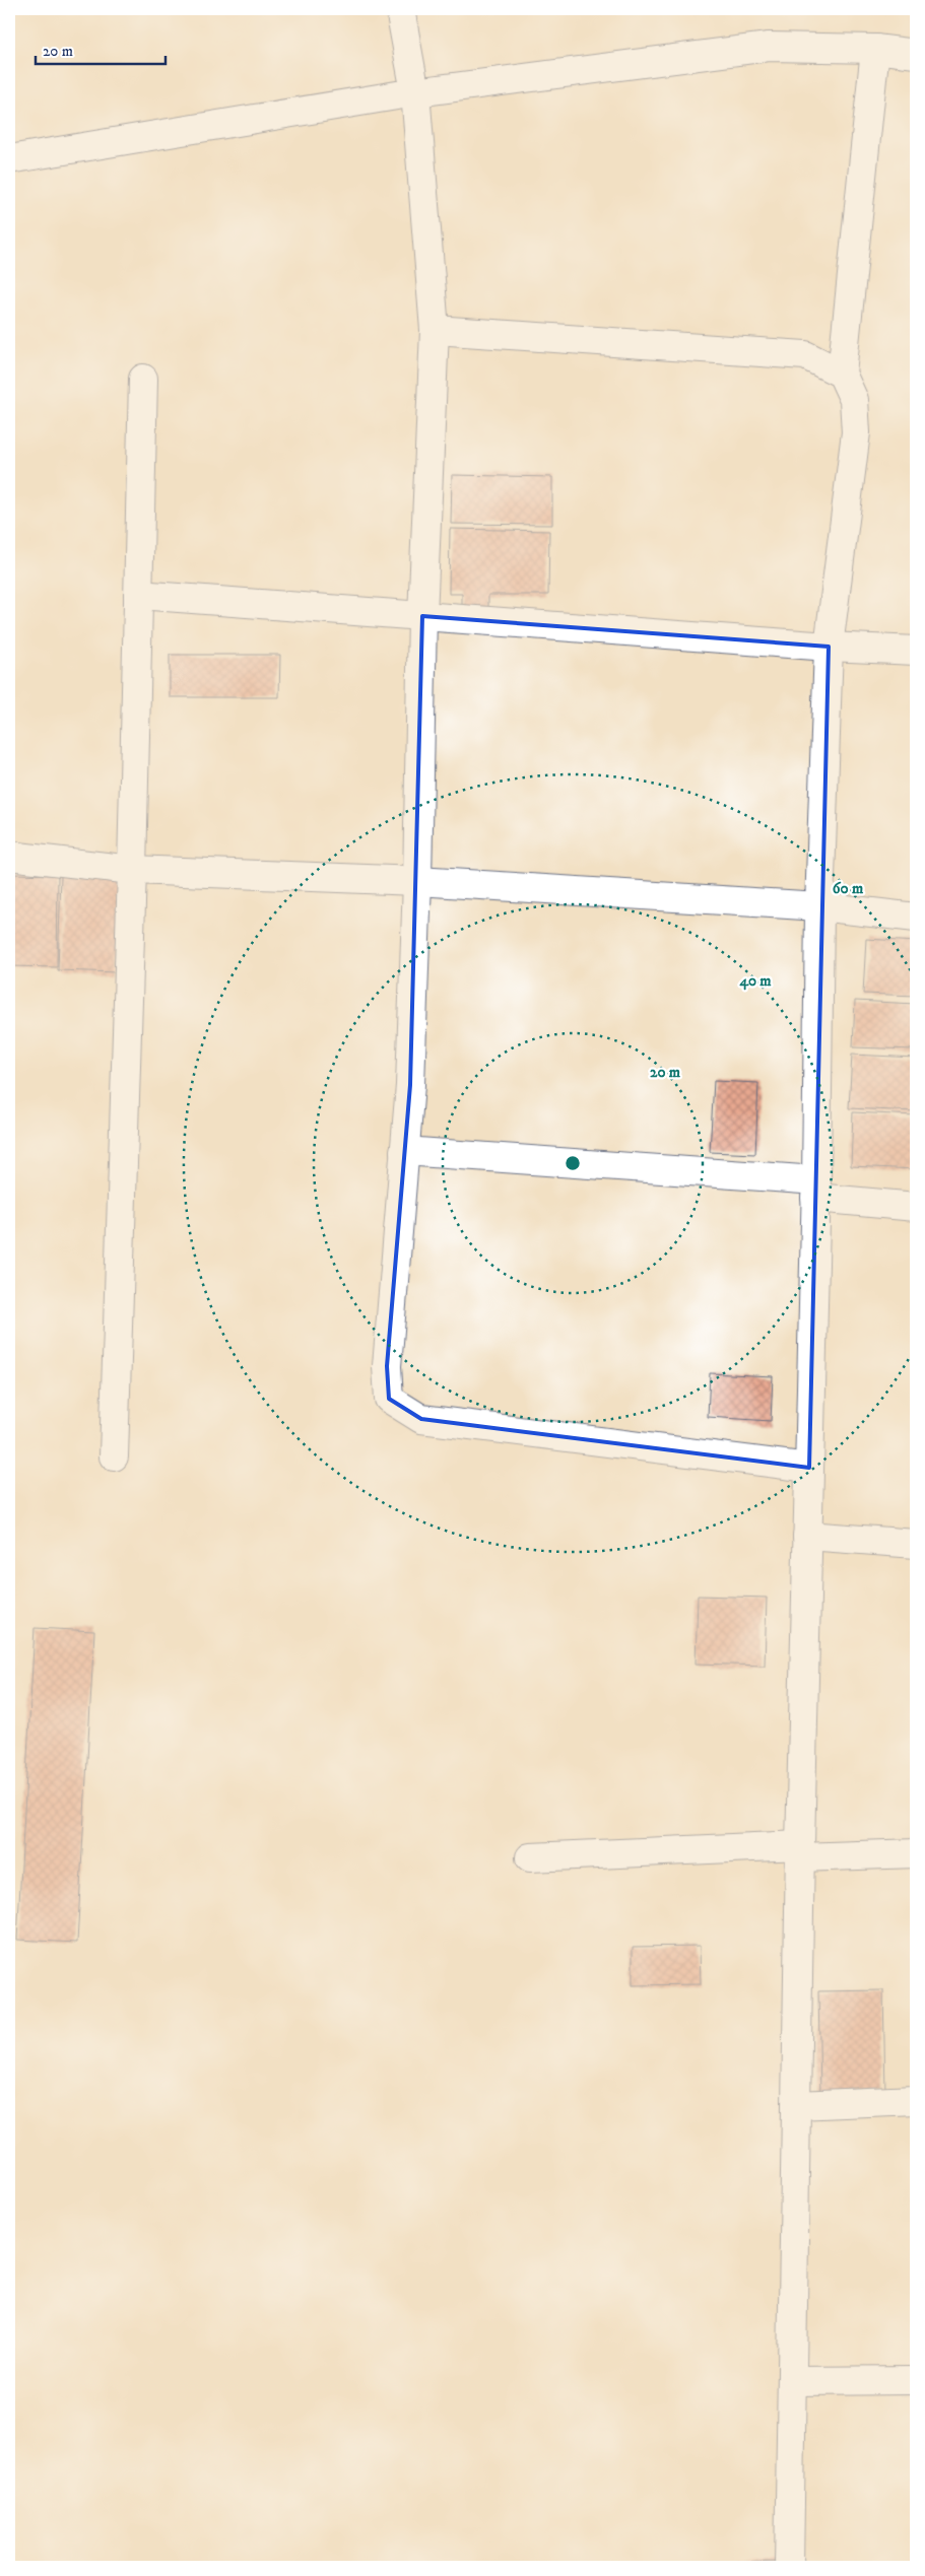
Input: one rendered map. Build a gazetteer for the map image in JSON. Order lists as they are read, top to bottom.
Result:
{
  "scale_bar": "20 m",
  "rings": ["60 m", "40 m", "20 m"]
}
